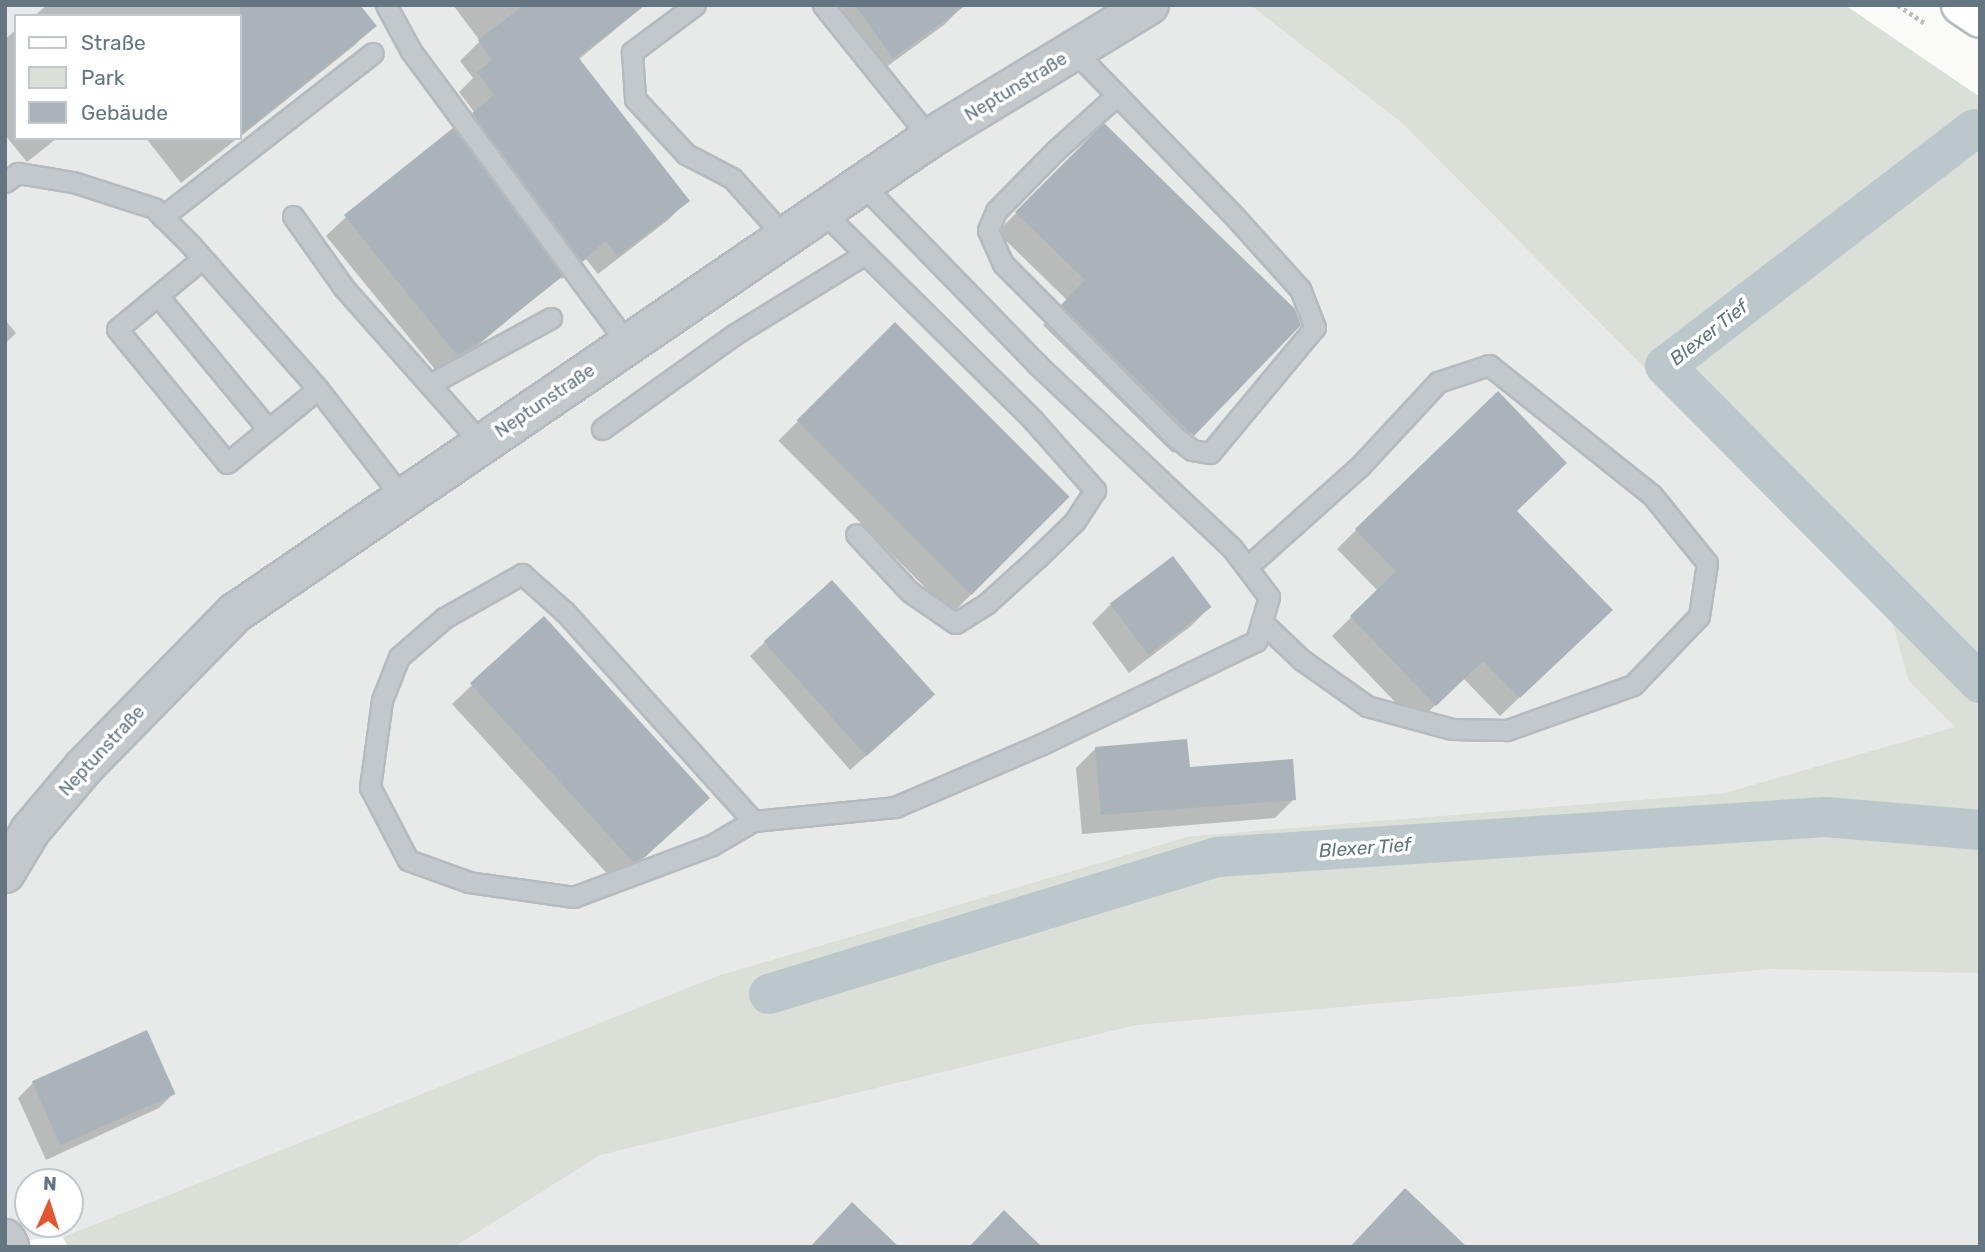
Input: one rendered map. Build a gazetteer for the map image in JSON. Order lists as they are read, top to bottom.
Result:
{
  "streets": {
    "street": ["Neptunstraße"]
  },
  "water": ["Blexer Tief"],
  "legend": ["Straße", "Park", "Gebäude"],
  "north": "top"
}
